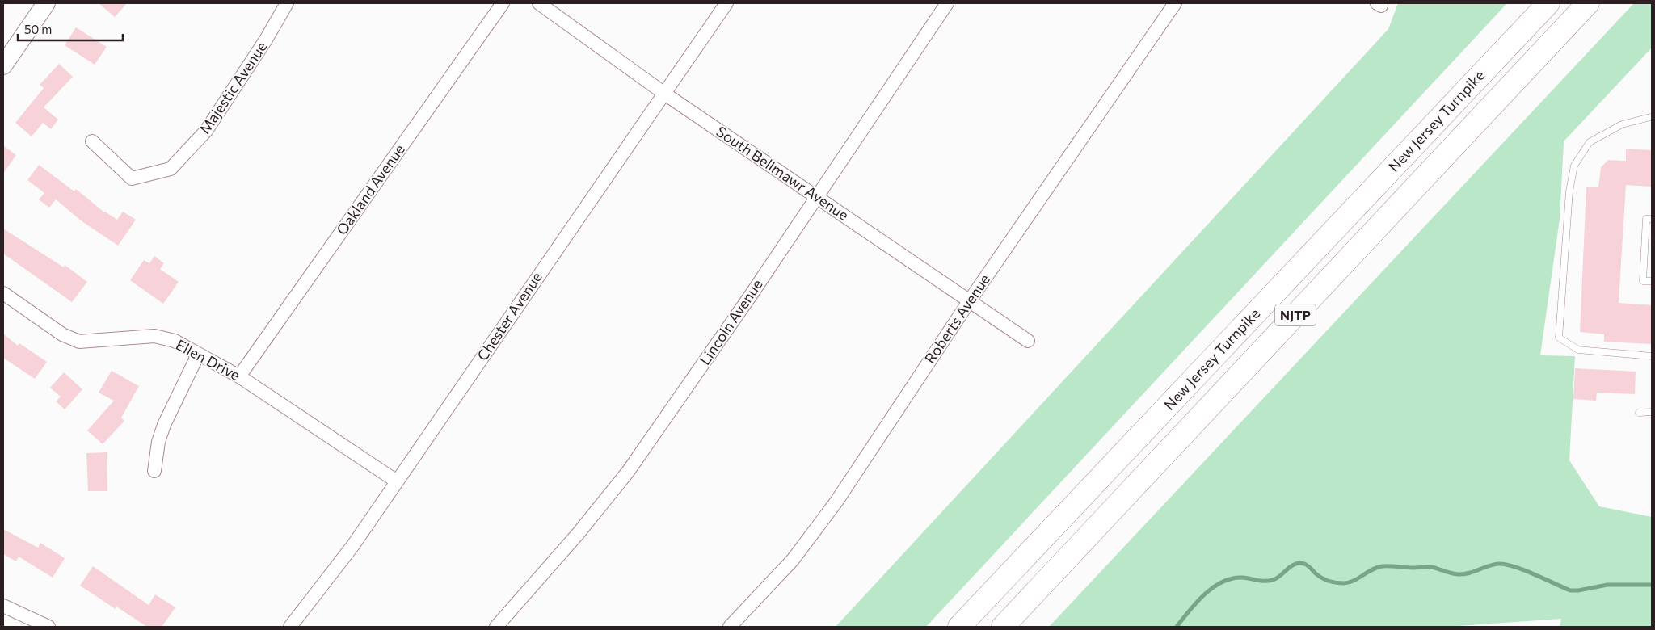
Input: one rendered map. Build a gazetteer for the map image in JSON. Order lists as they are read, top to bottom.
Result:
{
  "streets": {
    "highway": ["New Jersey Turnpike", "NJTP"],
    "street": [
      "Majestic Avenue",
      "South Bellmawr Avenue",
      "Oakland Avenue",
      "Chester Avenue",
      "Roberts Avenue",
      "Lincoln Avenue",
      "Ellen Drive"
    ]
  },
  "crossings": [
    ["South Bellmawr Avenue", "Chester Avenue"],
    ["South Bellmawr Avenue", "Roberts Avenue"],
    ["South Bellmawr Avenue", "Lincoln Avenue"],
    ["Oakland Avenue", "Ellen Drive"],
    ["Chester Avenue", "Ellen Drive"]
  ],
  "scale_bar": "50 m"
}
